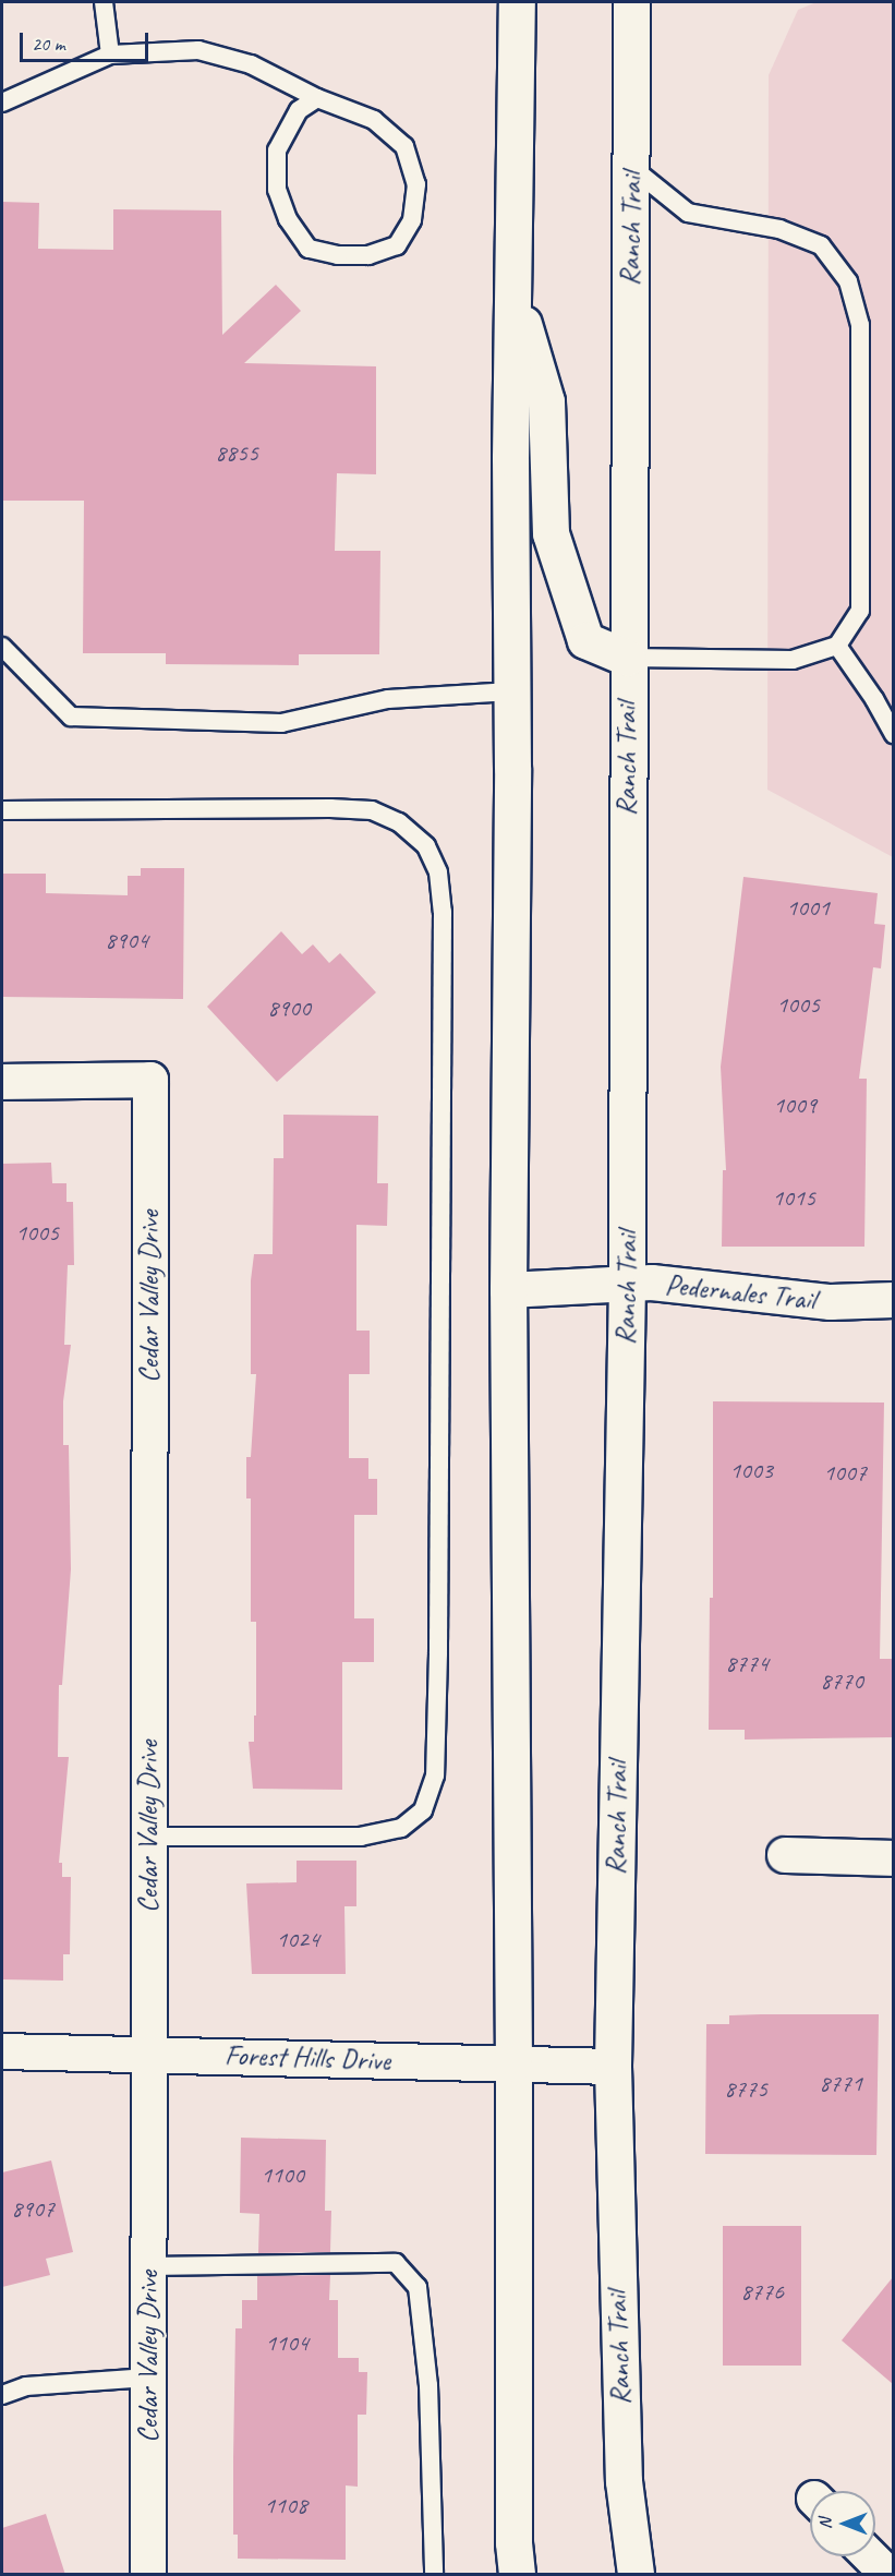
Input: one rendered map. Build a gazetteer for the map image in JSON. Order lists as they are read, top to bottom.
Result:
{
  "streets": {
    "main road": ["Ranch Trail"],
    "street": ["Pedernales Trail", "Cedar Valley Drive", "Forest Hills Drive"]
  },
  "crossings": [
    ["Ranch Trail", "Pedernales Trail"],
    ["Ranch Trail", "Forest Hills Drive"],
    ["Cedar Valley Drive", "Forest Hills Drive"]
  ],
  "house_numbers": [
    "8855",
    "1001",
    "8904",
    "1005",
    "8900",
    "1009",
    "1015",
    "1005",
    "1003",
    "1007",
    "8774",
    "8770",
    "1024",
    "8771",
    "8775",
    "1100",
    "8907",
    "8776",
    "1104",
    "1108"
  ],
  "scale_bar": "20 m",
  "north": "left"
}
